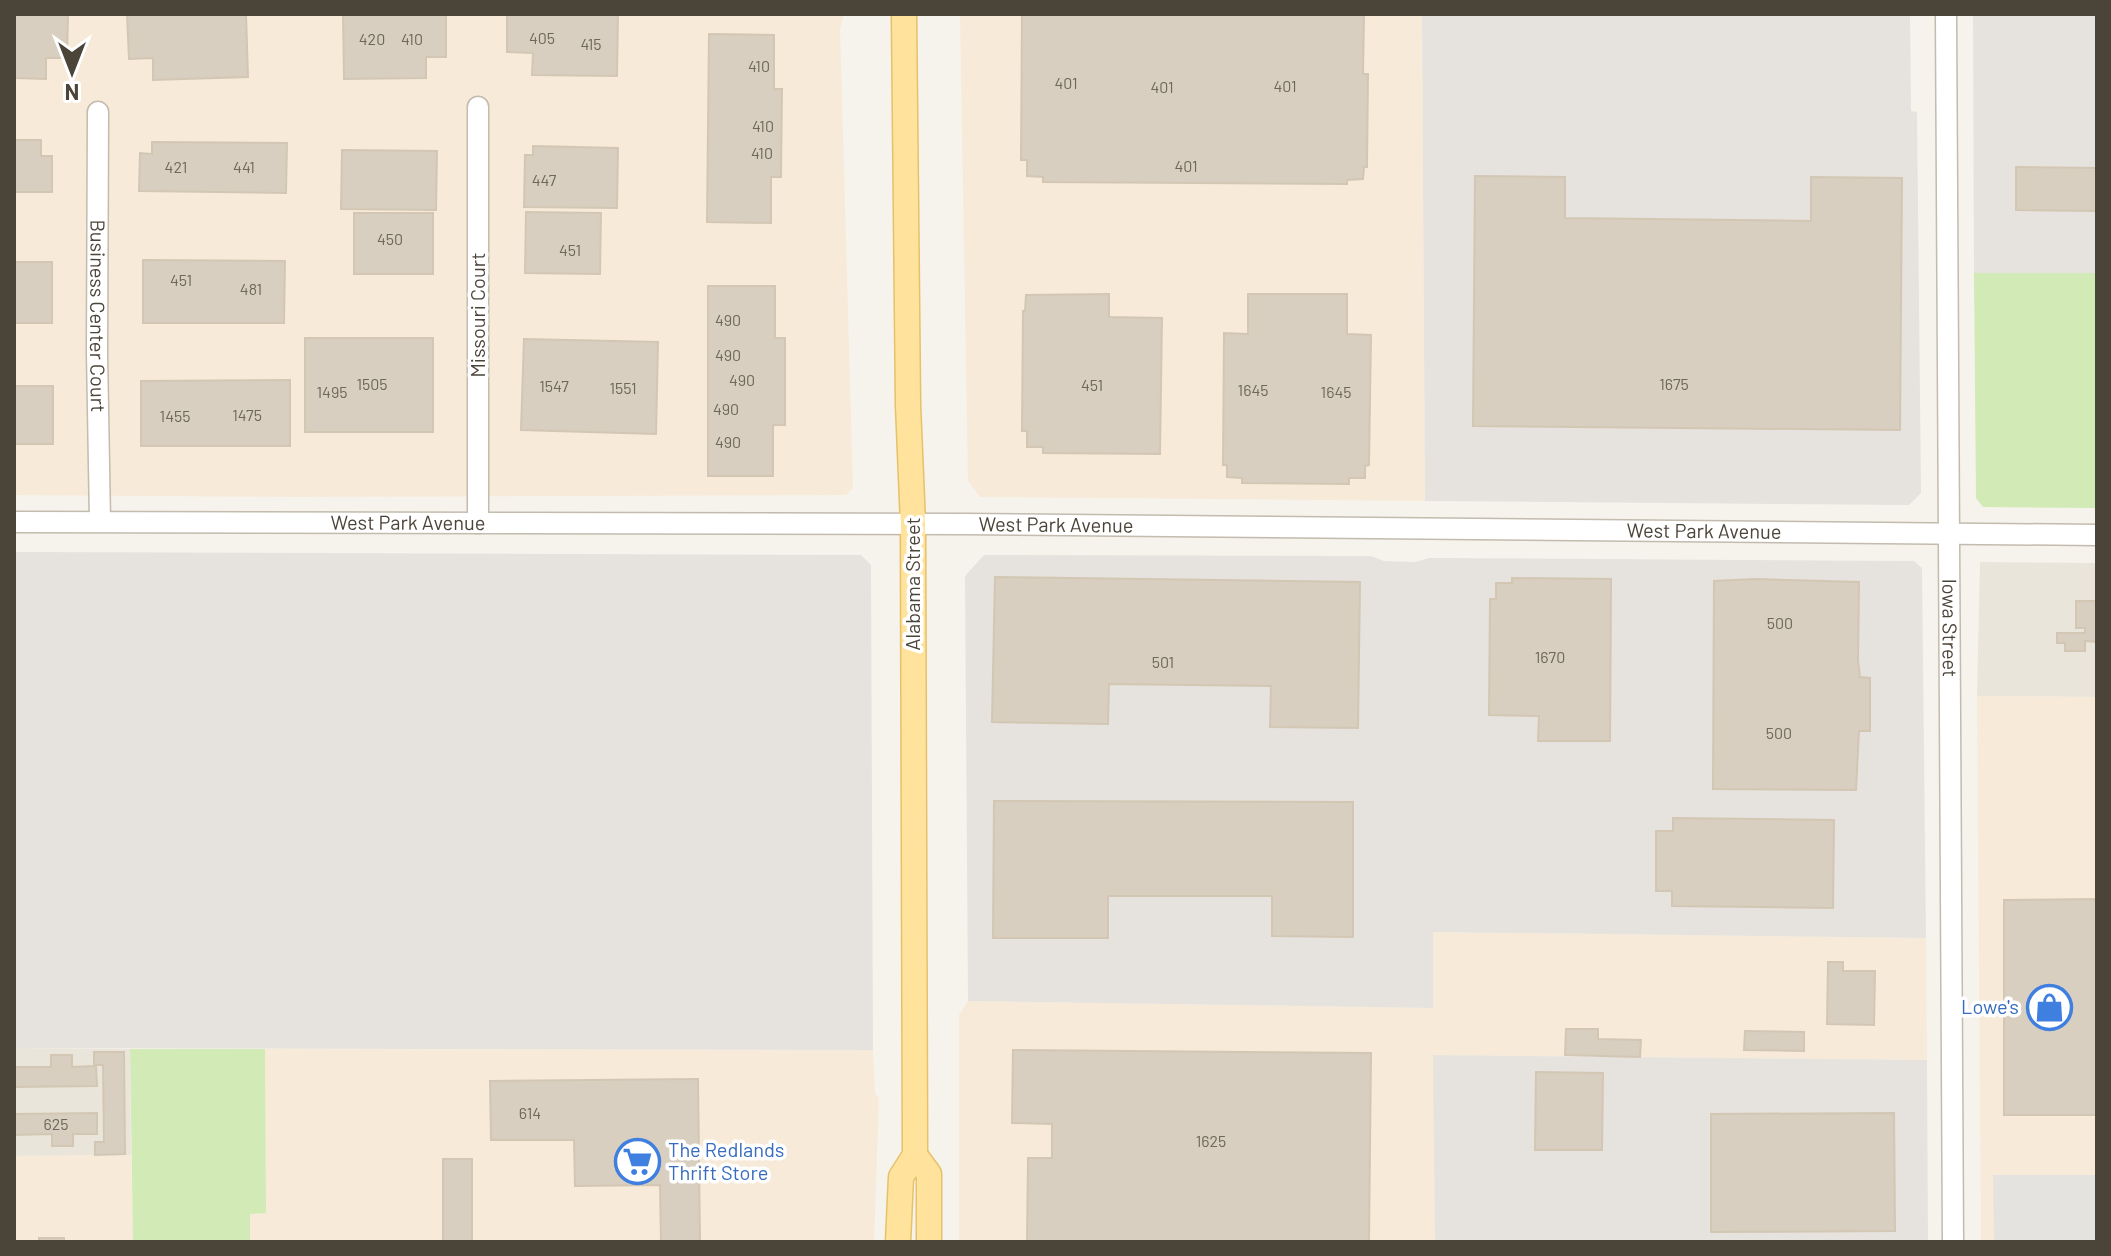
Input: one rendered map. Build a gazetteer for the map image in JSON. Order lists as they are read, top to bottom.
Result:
{
  "streets": {
    "main road": ["Alabama Street"],
    "street": [
      "Missouri Court",
      "Business Center Court",
      "West Park Avenue",
      "Iowa Street"
    ]
  },
  "crossings": [
    ["Missouri Court", "West Park Avenue"],
    ["Business Center Court", "West Park Avenue"],
    ["West Park Avenue", "Alabama Street"],
    ["West Park Avenue", "Iowa Street"]
  ],
  "places": {
    "shop": ["Lowe's"],
    "supermarket": ["The Redlands Thrift Store"]
  },
  "house_numbers": [
    "405",
    "420",
    "410",
    "415",
    "410",
    "401",
    "401",
    "401",
    "410",
    "410",
    "401",
    "421",
    "441",
    "447",
    "450",
    "451",
    "451",
    "481",
    "490",
    "490",
    "490",
    "1505",
    "1675",
    "451",
    "1547",
    "1551",
    "1645",
    "1495",
    "1645",
    "490",
    "1475",
    "1455",
    "490",
    "500",
    "1670",
    "501",
    "500",
    "614",
    "625",
    "1625"
  ],
  "north": "bottom"
}
